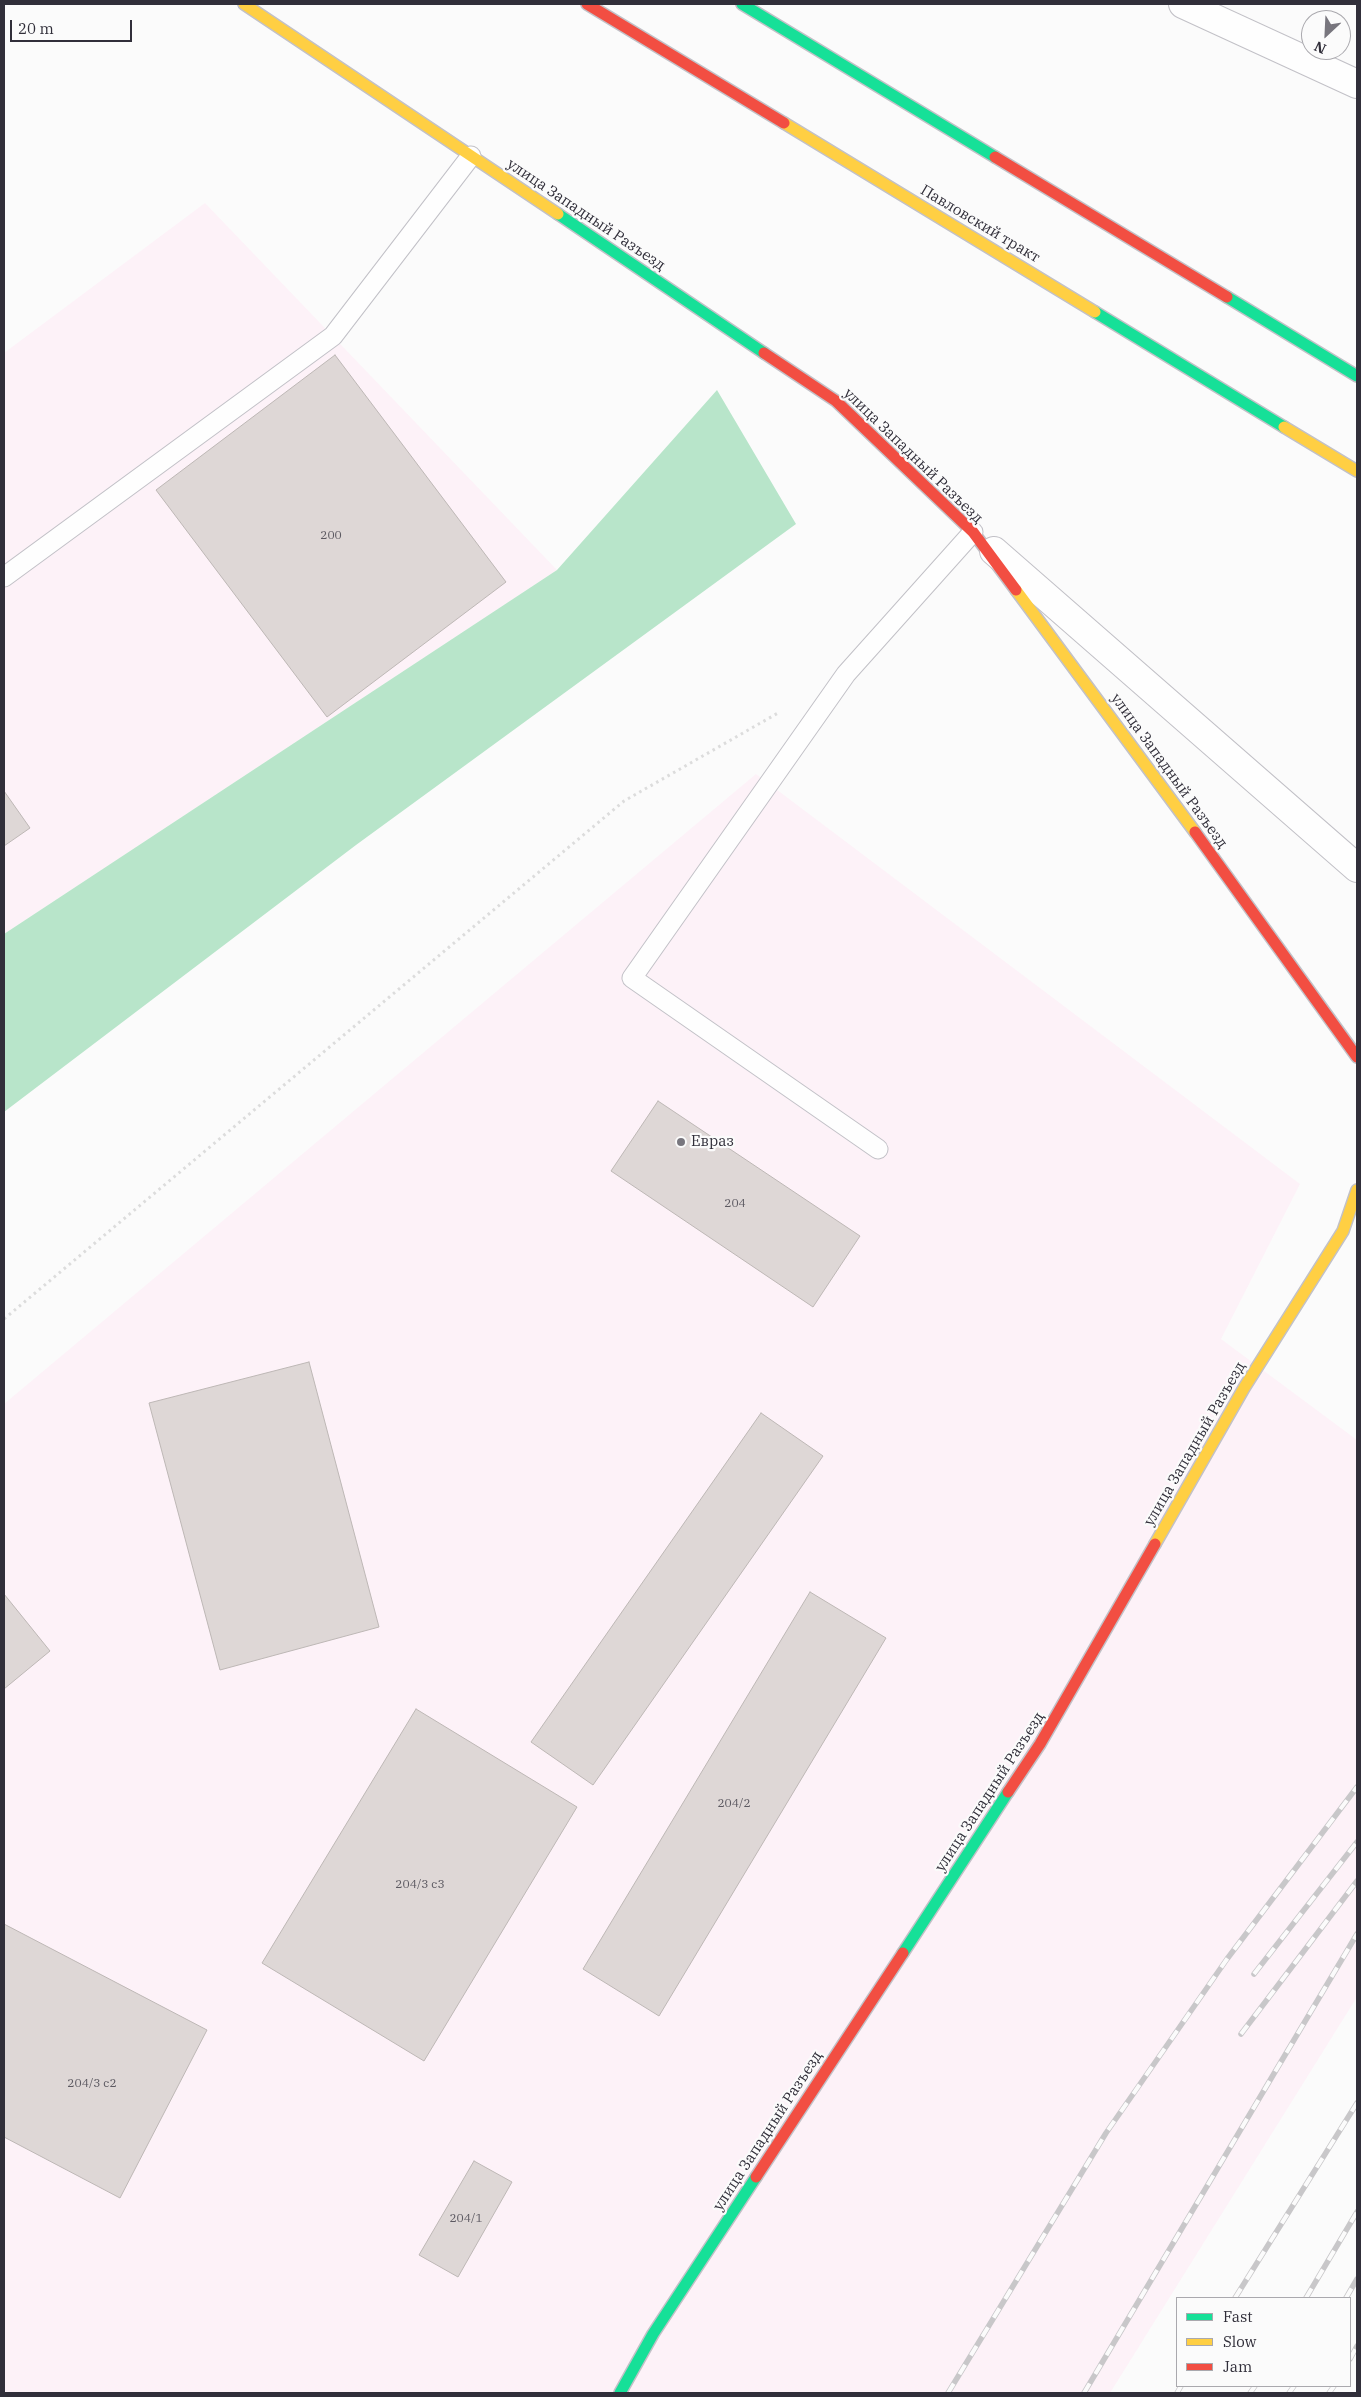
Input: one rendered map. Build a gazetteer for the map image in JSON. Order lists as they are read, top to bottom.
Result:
{
  "streets": {
    "main road": ["улица Западный Разъезд", "Павловский тракт"]
  },
  "places": ["Евраз"],
  "house_numbers": [
    "200",
    "204",
    "204/2",
    "204/3 с3",
    "204/3 с2",
    "204/1"
  ],
  "legend": ["Fast", "Slow", "Jam"],
  "scale_bar": "20 m",
  "north": "bottom left"
}
